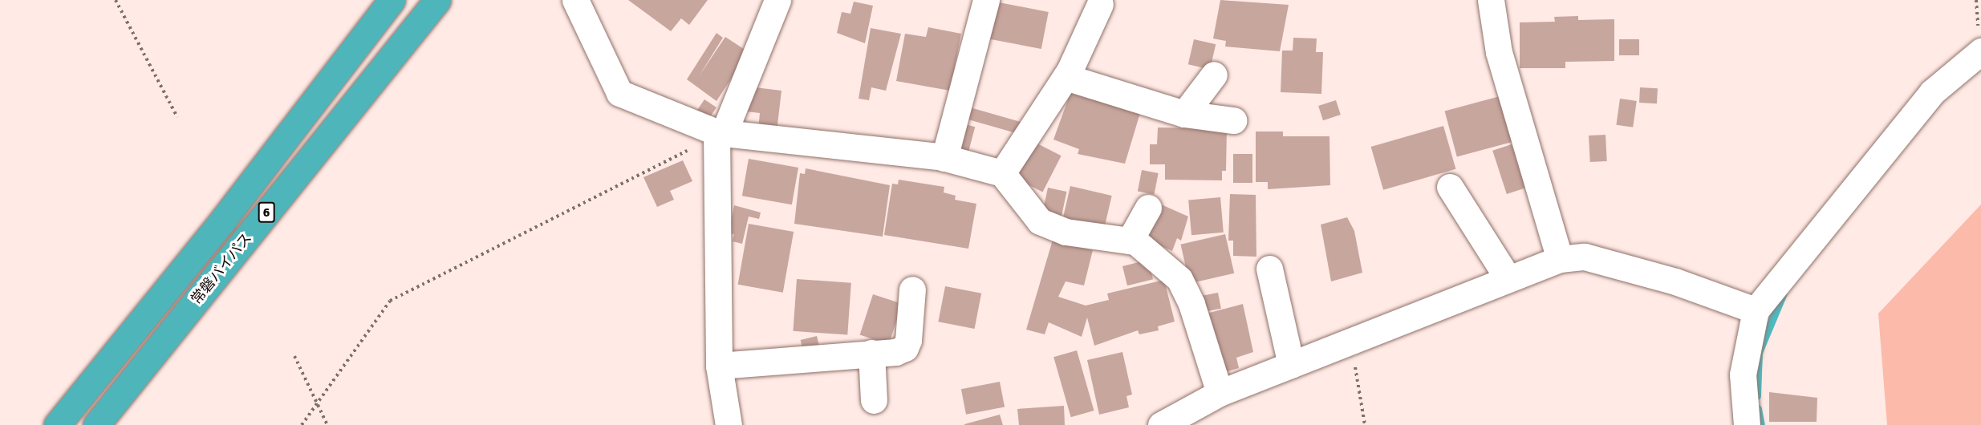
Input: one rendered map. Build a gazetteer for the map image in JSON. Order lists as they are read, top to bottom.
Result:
{
  "streets": {
    "highway": ["6", "常磐バイパス"]
  }
}
